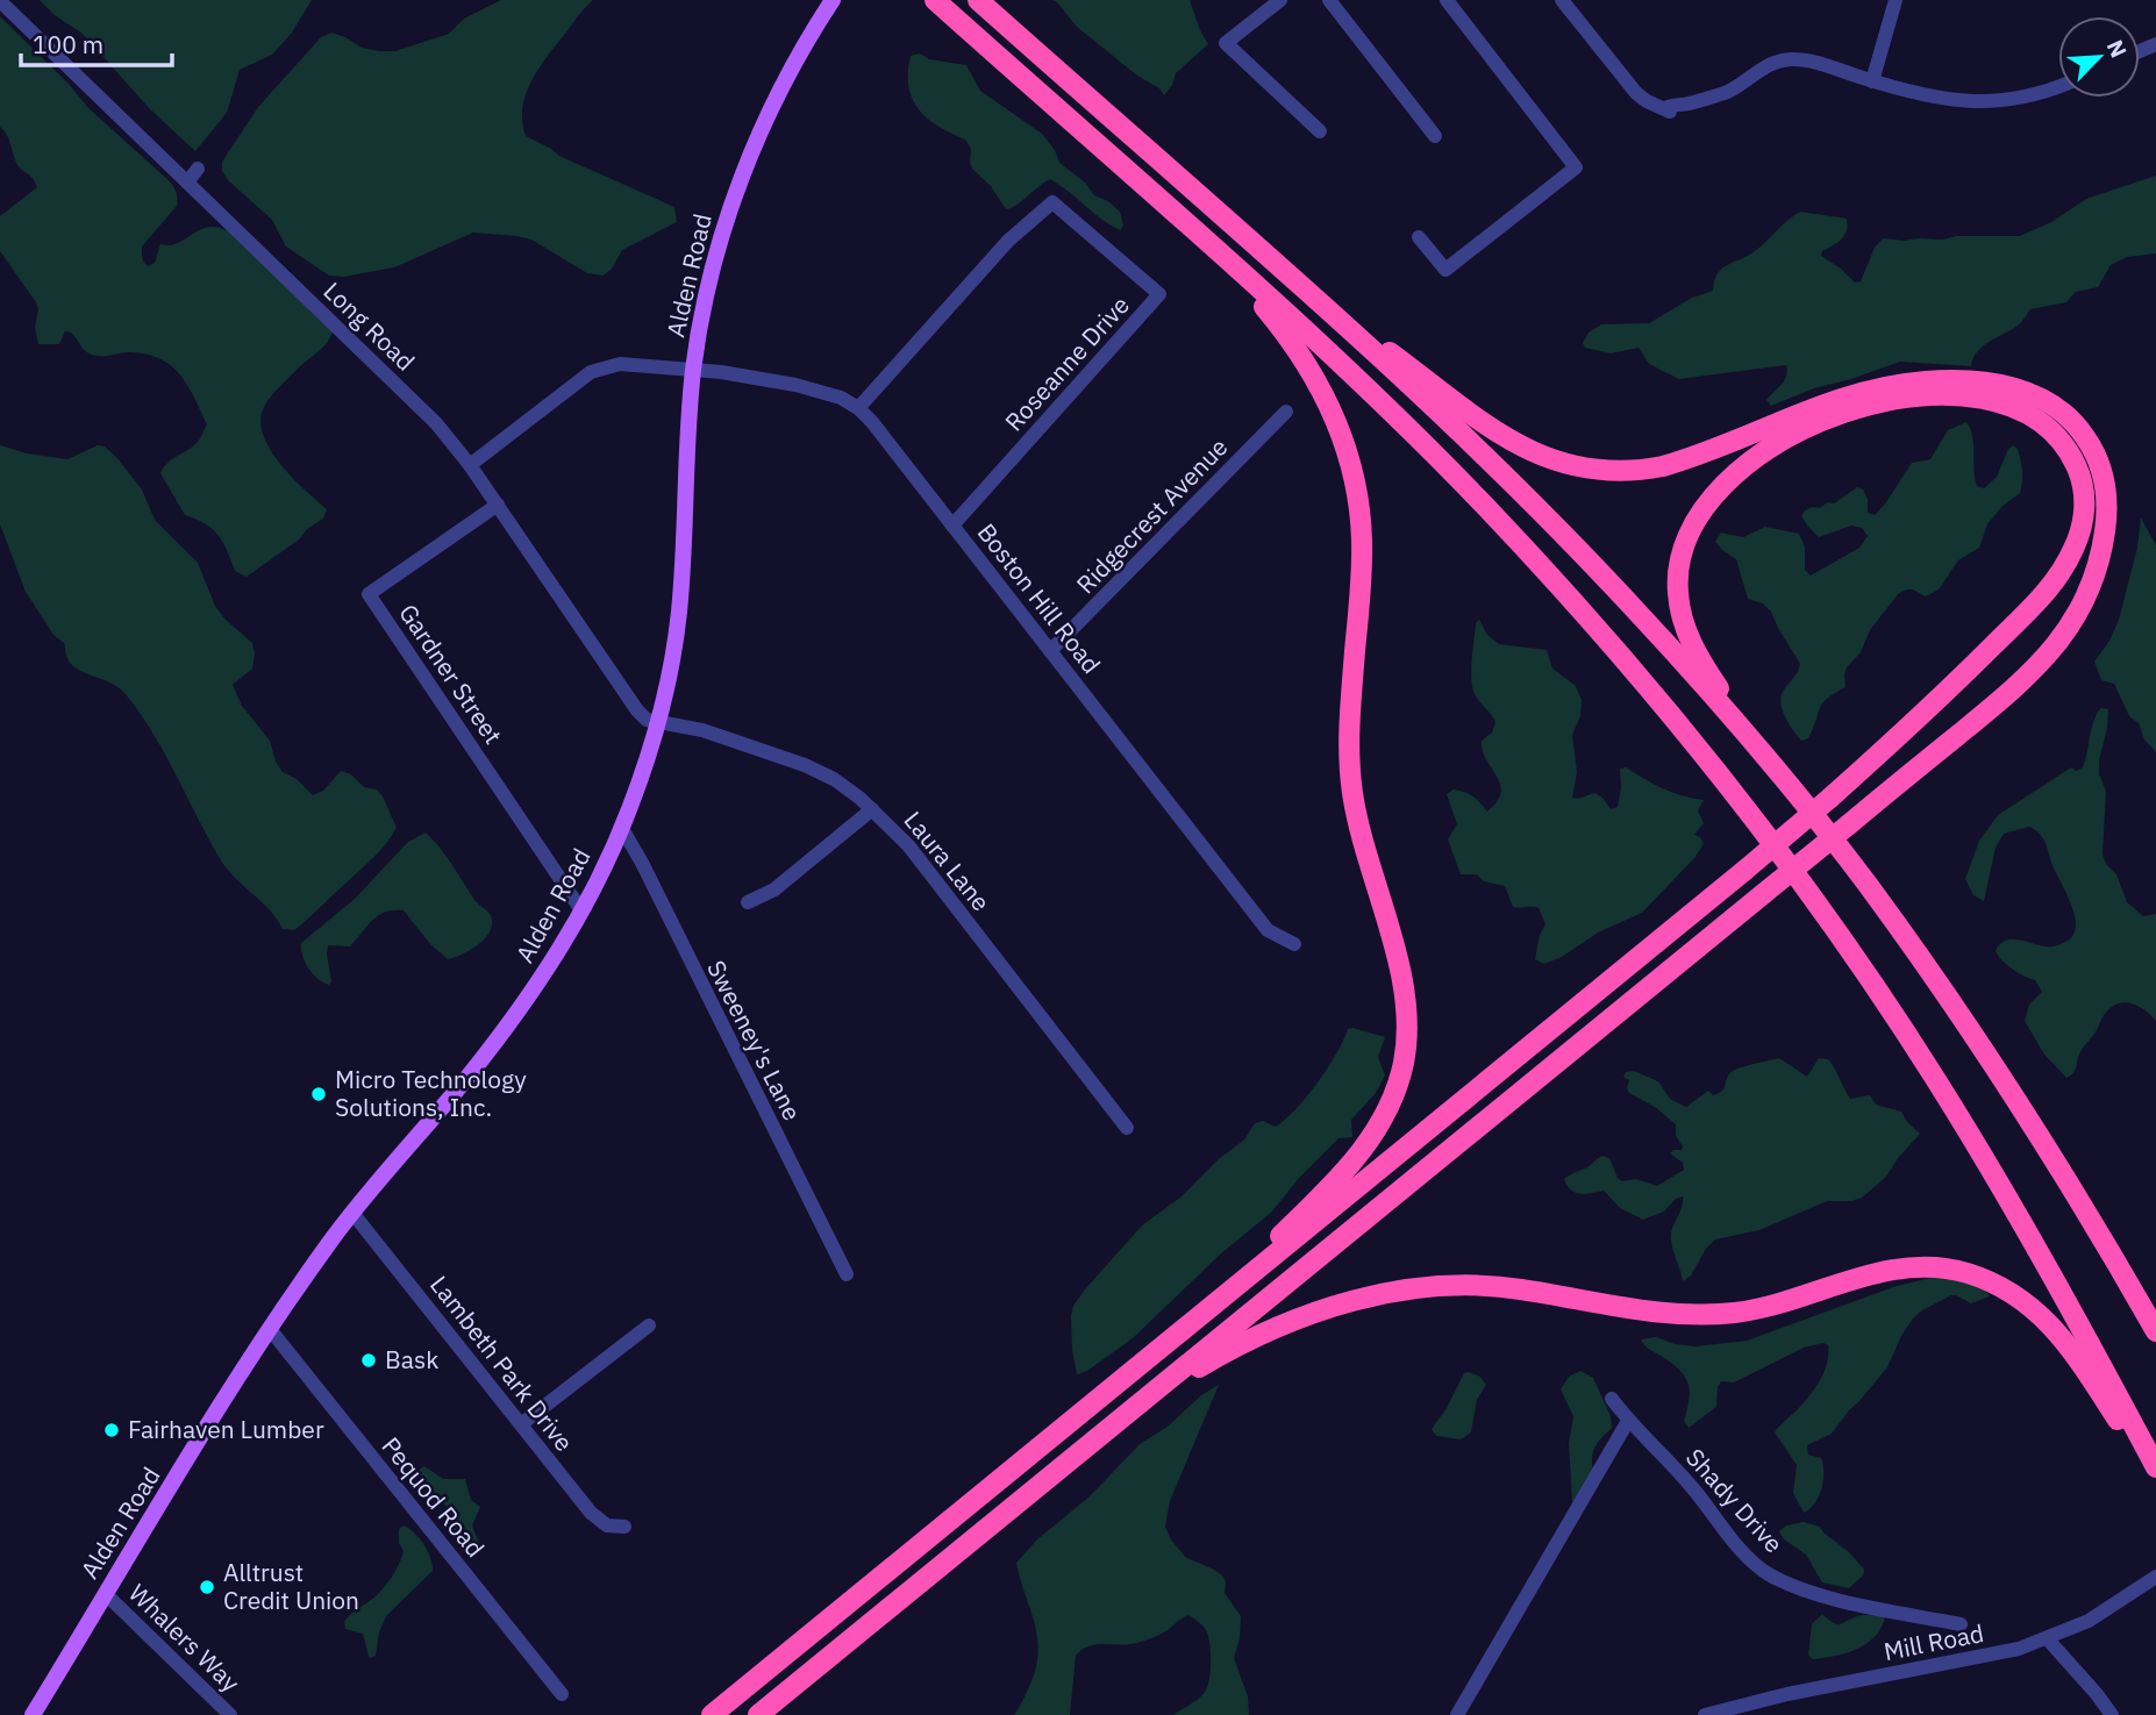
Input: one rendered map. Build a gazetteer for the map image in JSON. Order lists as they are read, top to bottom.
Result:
{
  "streets": {
    "main road": ["Alden Road"],
    "street": [
      "Long Road",
      "Roseanne Drive",
      "Ridgecrest Avenue",
      "Boston Hill Road",
      "Gardner Street",
      "Laura Lane",
      "Sweeney's Lane",
      "Lambeth Park Drive",
      "Pequod Road",
      "Shady Drive",
      "Whalers Way",
      "Mill Road"
    ]
  },
  "crossings": [
    ["Alden Road", "Long Road"],
    ["Alden Road", "Boston Hill Road"],
    ["Alden Road", "Gardner Street"],
    ["Alden Road", "Laura Lane"],
    ["Alden Road", "Sweeney's Lane"],
    ["Alden Road", "Lambeth Park Drive"],
    ["Alden Road", "Pequod Road"],
    ["Alden Road", "Whalers Way"],
    ["Long Road", "Boston Hill Road"],
    ["Long Road", "Gardner Street"],
    ["Long Road", "Laura Lane"],
    ["Roseanne Drive", "Boston Hill Road"],
    ["Ridgecrest Avenue", "Boston Hill Road"]
  ],
  "places": [
    "Micro Technology Solutions, Inc.",
    "Bask",
    "Fairhaven Lumber",
    "Alltrust Credit Union"
  ],
  "scale_bar": "100 m",
  "north": "top right"
}
